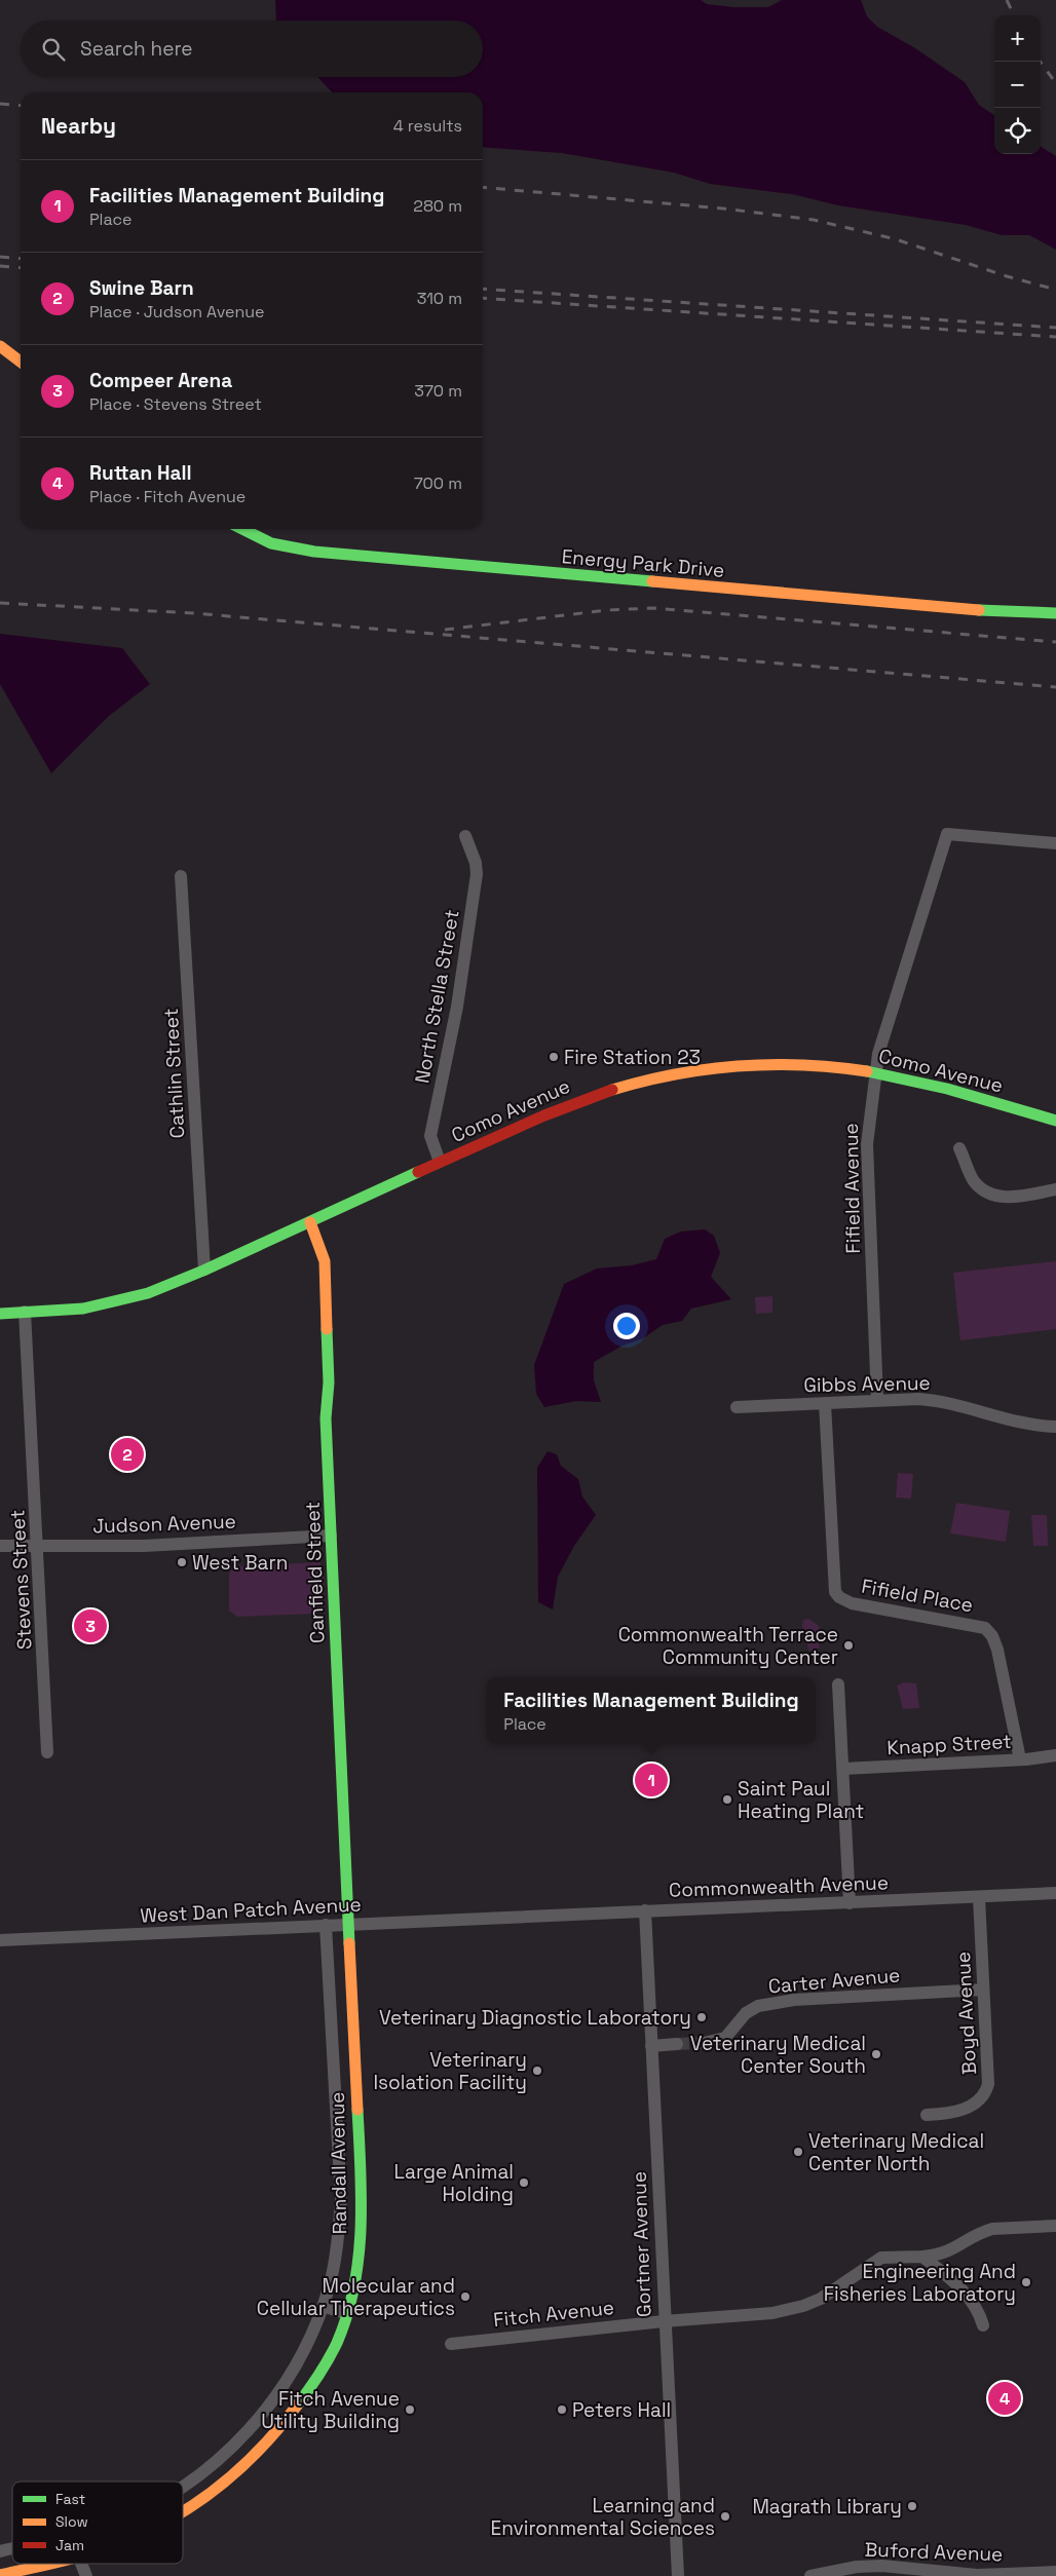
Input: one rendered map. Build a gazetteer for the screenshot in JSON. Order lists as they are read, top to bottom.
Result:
{
  "streets": {
    "street": [
      "Energy Park Drive",
      "North Stella Street",
      "Como Avenue",
      "Cathlin Street",
      "Fifield Avenue",
      "Gibbs Avenue",
      "Judson Avenue",
      "Canfield Street",
      "Stevens Street",
      "Fifield Place",
      "Knapp Street",
      "Commonwealth Avenue",
      "West Dan Patch Avenue",
      "Carter Avenue",
      "Boyd Avenue",
      "Randall Avenue",
      "Gortner Avenue",
      "Fitch Avenue",
      "Buford Avenue"
    ]
  },
  "crossings": [
    ["North Stella Street", "Como Avenue"],
    ["Como Avenue", "Cathlin Street"],
    ["Como Avenue", "Fifield Avenue"],
    ["Como Avenue", "Canfield Street"],
    ["Como Avenue", "Stevens Street"],
    ["Fifield Avenue", "Gibbs Avenue"],
    ["Gibbs Avenue", "Fifield Place"],
    ["Judson Avenue", "Canfield Street"],
    ["Judson Avenue", "Stevens Street"],
    ["Canfield Street", "West Dan Patch Avenue"],
    ["Canfield Street", "Randall Avenue"],
    ["Fifield Place", "Knapp Street"],
    ["Commonwealth Avenue", "West Dan Patch Avenue"],
    ["Commonwealth Avenue", "Boyd Avenue"],
    ["Commonwealth Avenue", "Gortner Avenue"],
    ["West Dan Patch Avenue", "Randall Avenue"],
    ["Carter Avenue", "Boyd Avenue"],
    ["Gortner Avenue", "Fitch Avenue"]
  ],
  "places": [
    "Fire Station 23",
    "West Barn",
    "Commonwealth Terrace Community Center",
    "Saint Paul Heating Plant",
    "Veterinary Diagnostic Laboratory",
    "Veterinary Medical Center South",
    "Veterinary Isolation Facility",
    "Veterinary Medical Center North",
    "Large Animal Holding",
    "Engineering And Fisheries Laboratory",
    "Molecular and Cellular Therapeutics",
    "Fitch Avenue Utility Building",
    "Peters Hall",
    "Magrath Library",
    "Learning and Environmental Sciences"
  ],
  "legend": ["Fast", "Slow", "Jam"],
  "page": {
    "map_buttons": ["+", "−"],
    "search": "Search here",
    "heading": ["Nearby", "4 results"],
    "list": [
      {
        "mark": "1",
        "name": "Facilities Management Building",
        "note": "Place",
        "value": "280 m"
      },
      {
        "mark": "2",
        "name": "Swine Barn",
        "note": "Place · Judson Avenue",
        "value": "310 m"
      },
      {
        "mark": "3",
        "name": "Compeer Arena",
        "note": "Place · Stevens Street",
        "value": "370 m"
      },
      {
        "mark": "4",
        "name": "Ruttan Hall",
        "note": "Place · Fitch Avenue",
        "value": "700 m"
      }
    ],
    "pins": [
      "2",
      "3",
      "1",
      "4"
    ],
    "popup": ["Facilities Management Building", "Place"]
  }
}
